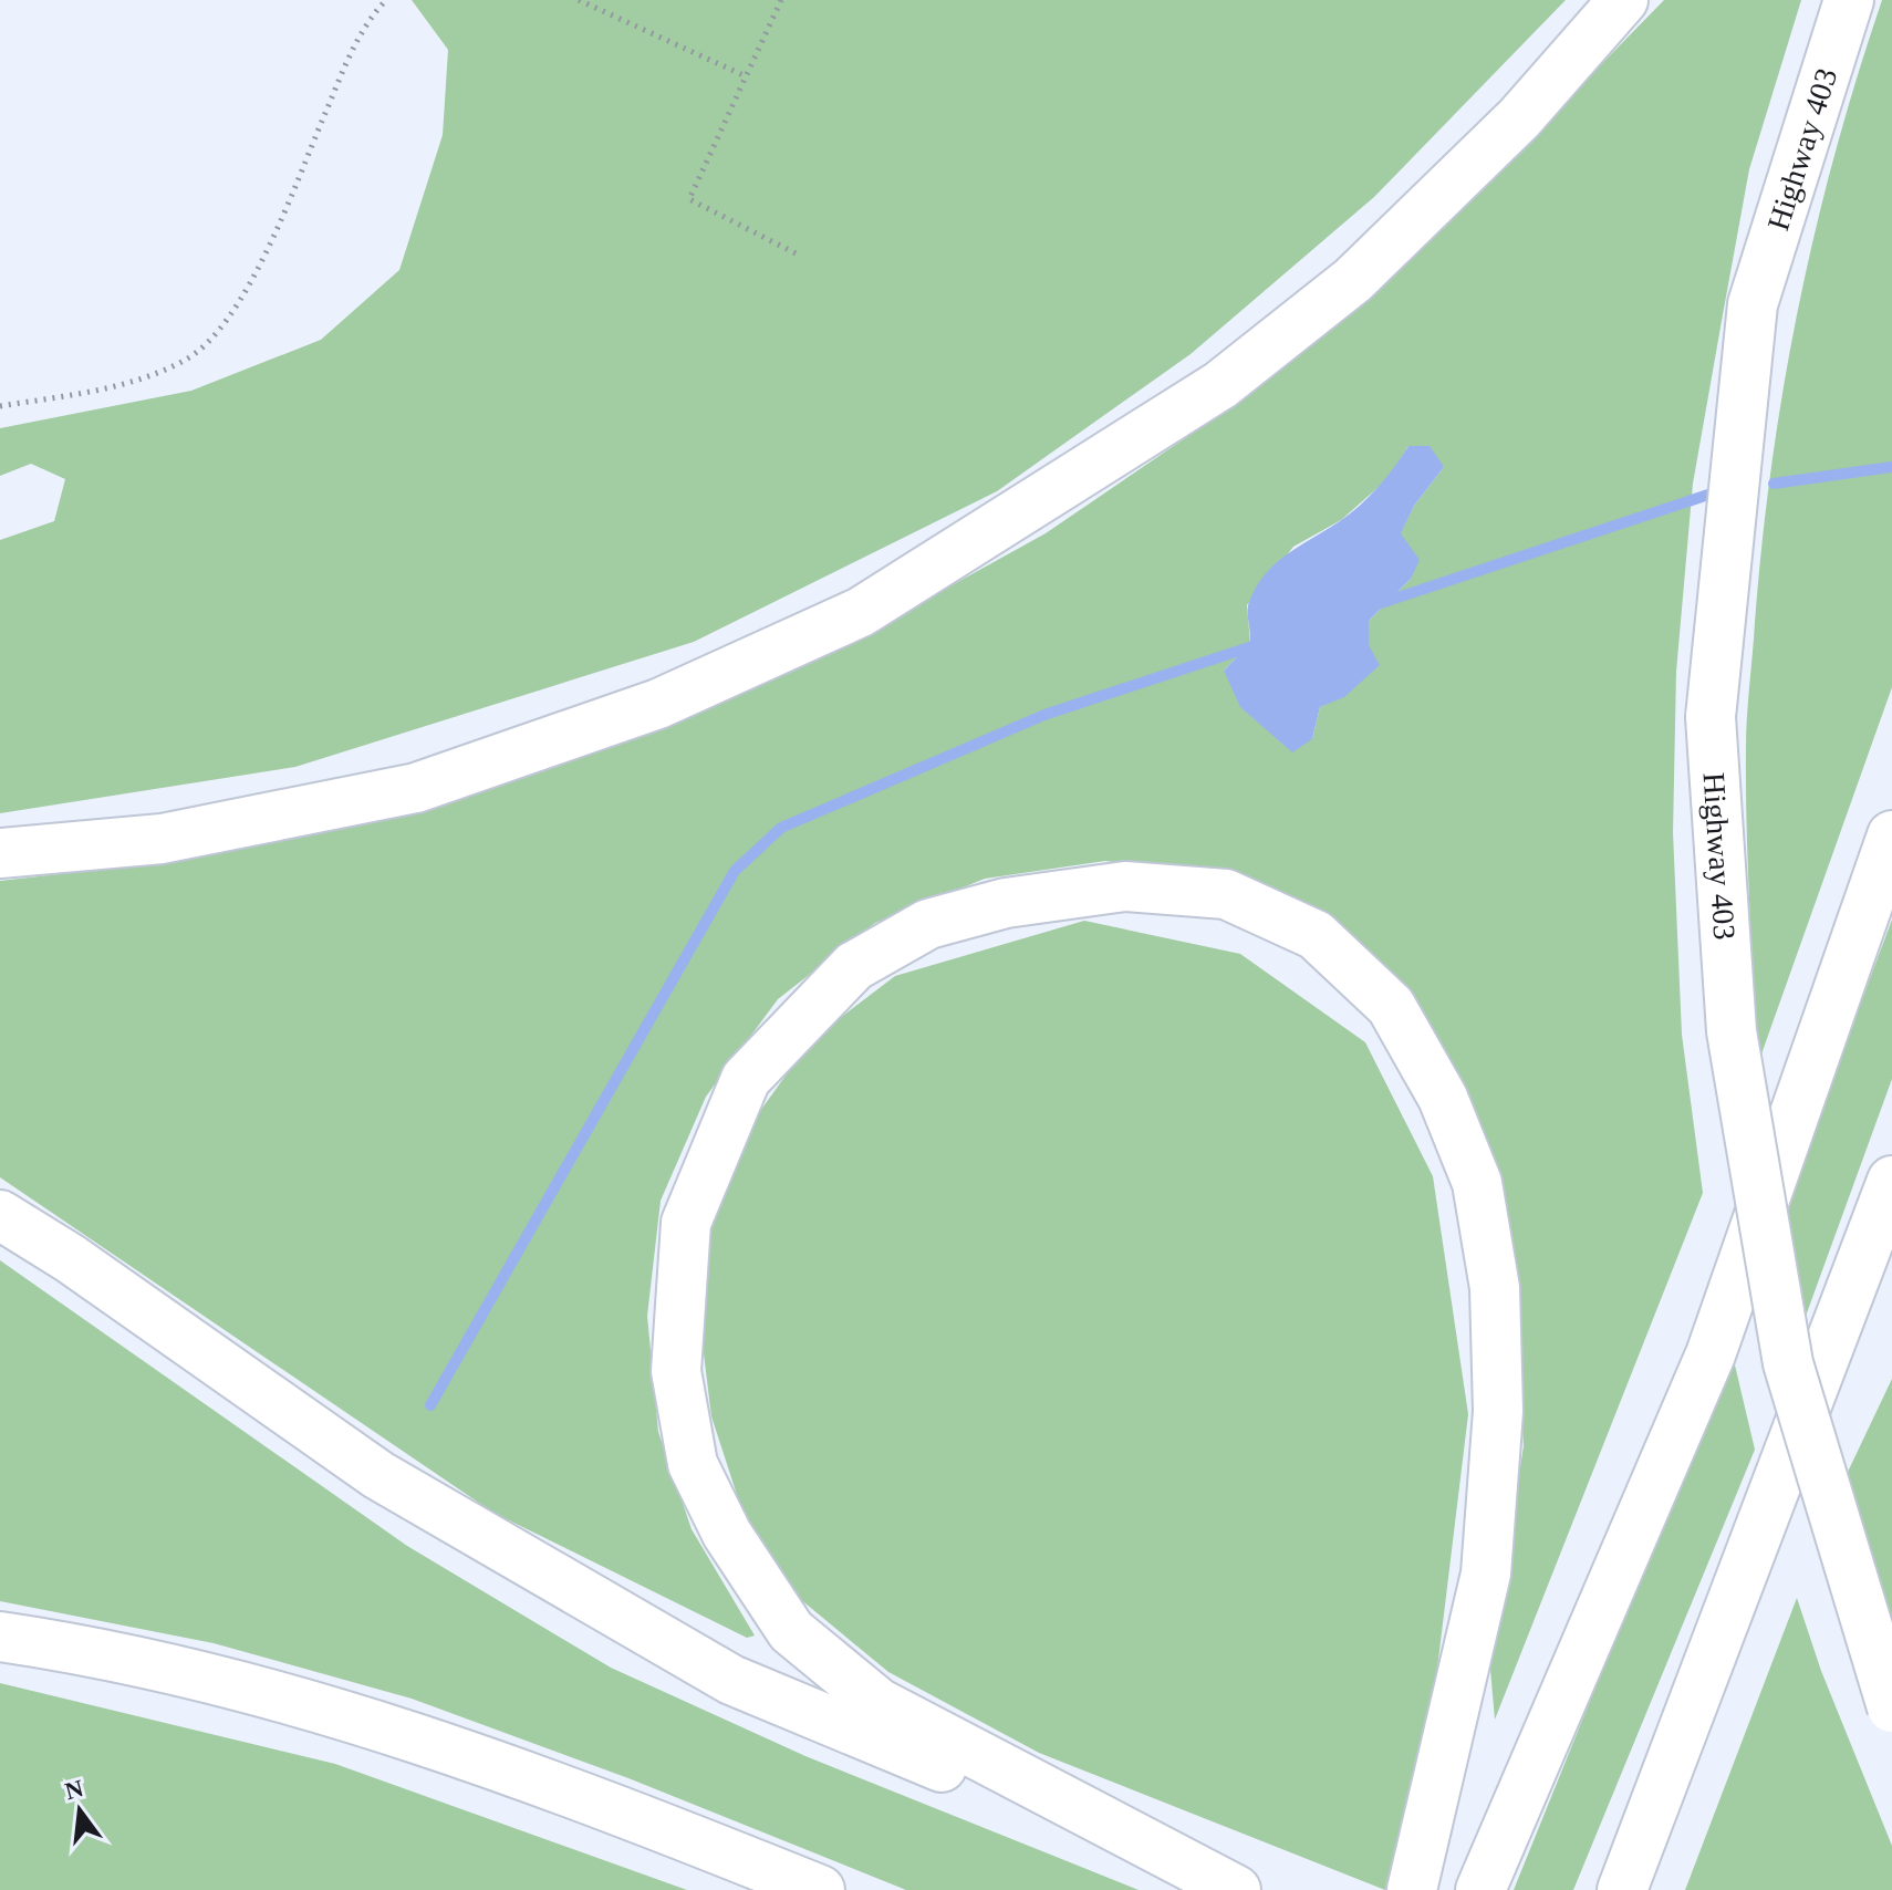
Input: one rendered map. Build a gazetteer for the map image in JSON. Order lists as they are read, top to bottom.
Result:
{
  "streets": {
    "highway": ["Highway 403"]
  },
  "north": "top"
}
